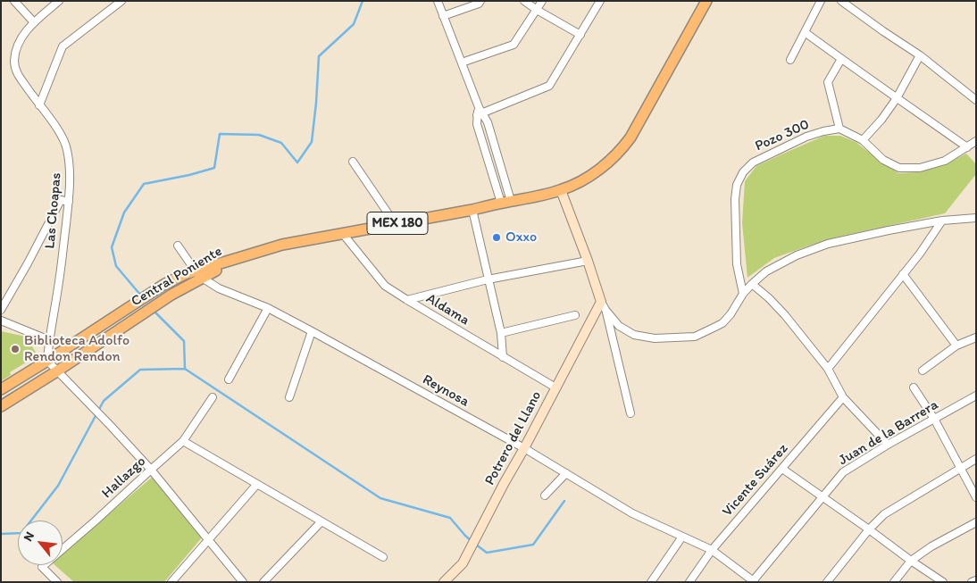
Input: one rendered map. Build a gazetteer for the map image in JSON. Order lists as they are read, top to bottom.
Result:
{
  "streets": {
    "main road": ["MEX 180", "Central Poniente"],
    "street": [
      "Pozo 300",
      "Las Choapas",
      "Aldama",
      "Reynosa",
      "Juan de la Barrera",
      "Potrero del Llano",
      "Hallazgo",
      "Vicente Suárez"
    ]
  },
  "crossings": [
    ["Las Choapas", "Central Poniente"],
    ["MEX 180", "Central Poniente"],
    ["MEX 180", "Aldama"],
    ["Central Poniente", "Aldama"],
    ["Central Poniente", "Reynosa"],
    ["Aldama", "Potrero del Llano"],
    ["Reynosa", "Juan de la Barrera"],
    ["Reynosa", "Potrero del Llano"],
    ["Reynosa", "Vicente Suárez"]
  ],
  "places": ["Oxxo", "Biblioteca Adolfo Rendon Rendon"],
  "north": "top left"
}
